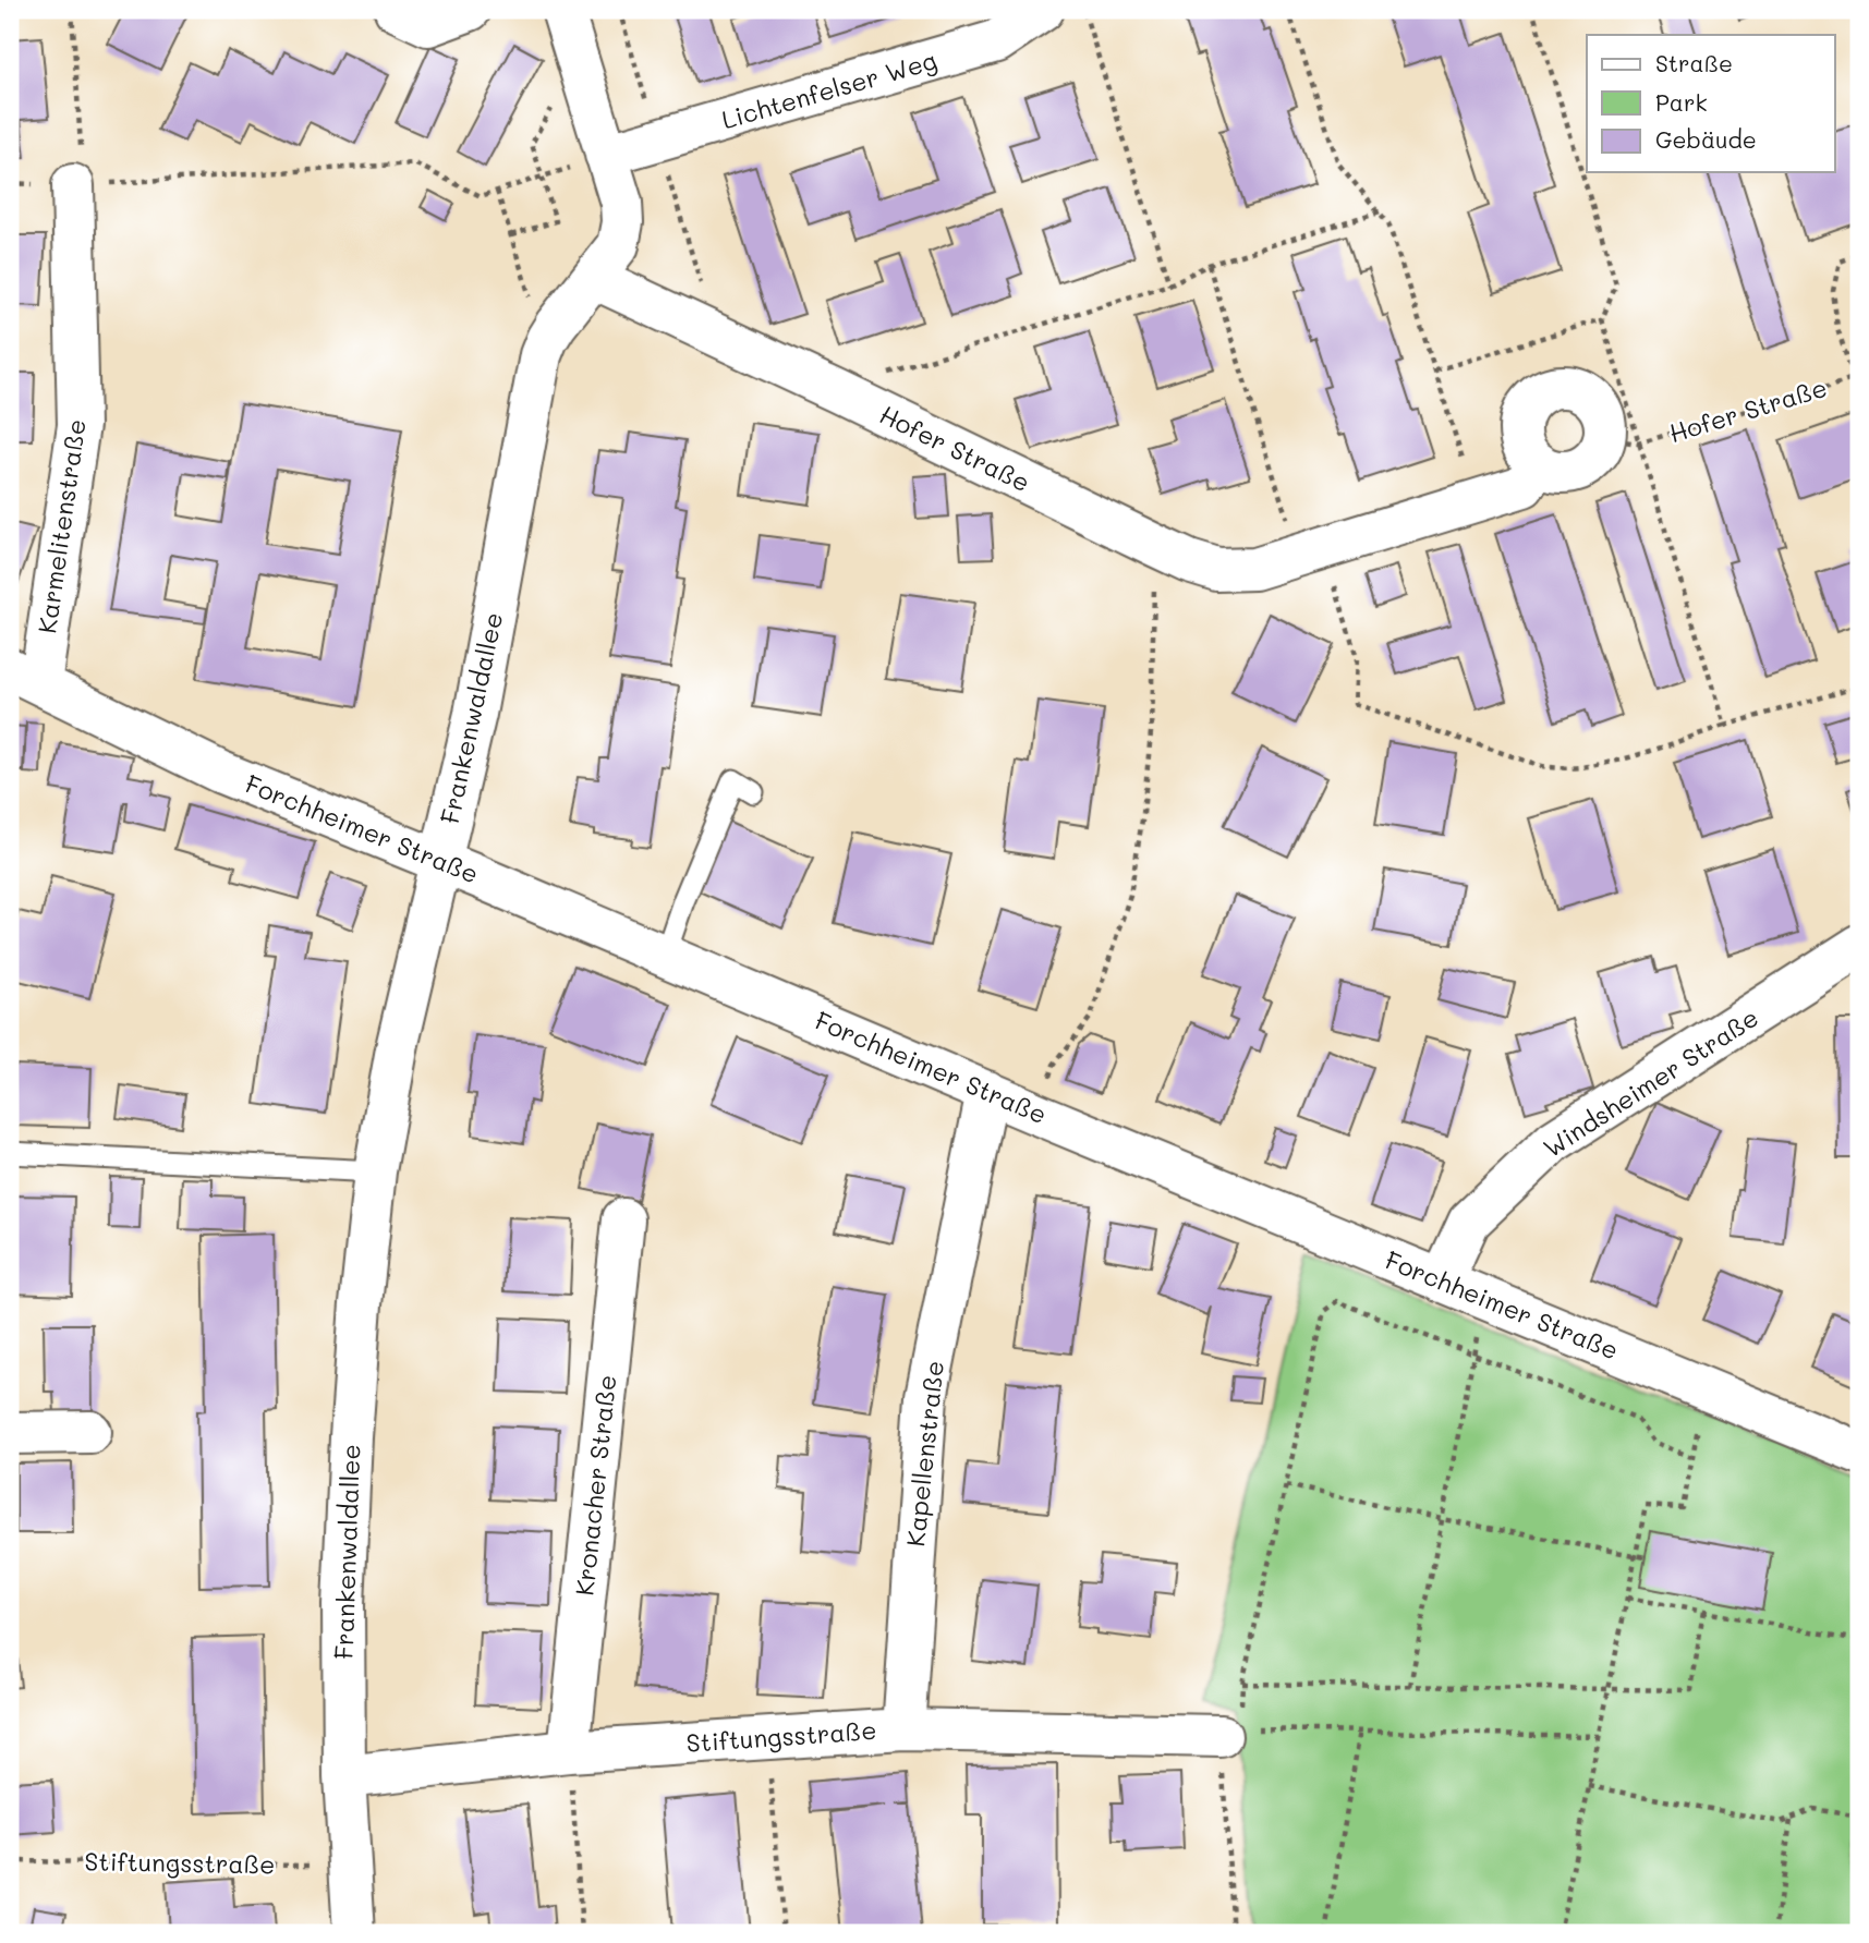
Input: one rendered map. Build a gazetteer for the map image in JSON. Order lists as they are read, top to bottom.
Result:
{
  "streets": {
    "street": [
      "Lichtenfelser Weg",
      "Hofer Straße",
      "Karmelitenstraße",
      "Frankenwaldallee",
      "Forchheimer Straße",
      "Windsheimer Straße",
      "Kapellenstraße",
      "Kronacher Straße",
      "Stiftungsstraße"
    ]
  },
  "crossings": [
    ["Lichtenfelser Weg", "Frankenwaldallee"],
    ["Hofer Straße", "Frankenwaldallee"],
    ["Karmelitenstraße", "Forchheimer Straße"],
    ["Frankenwaldallee", "Forchheimer Straße"],
    ["Frankenwaldallee", "Stiftungsstraße"],
    ["Forchheimer Straße", "Windsheimer Straße"],
    ["Forchheimer Straße", "Kapellenstraße"],
    ["Kapellenstraße", "Stiftungsstraße"],
    ["Kronacher Straße", "Stiftungsstraße"]
  ],
  "legend": ["Straße", "Park", "Gebäude"]
}
